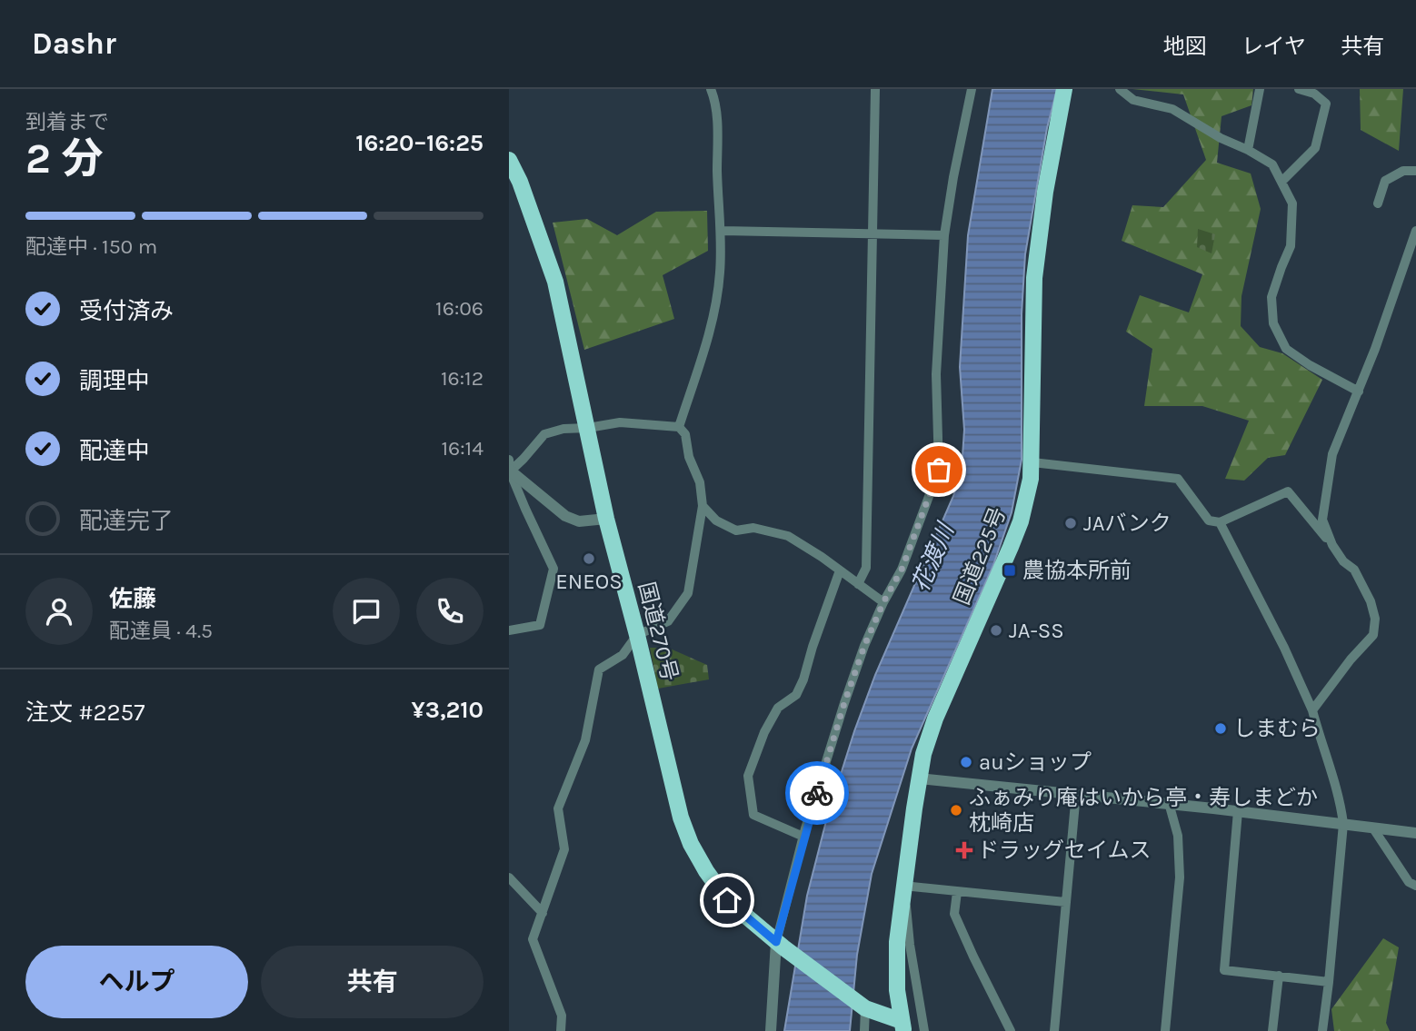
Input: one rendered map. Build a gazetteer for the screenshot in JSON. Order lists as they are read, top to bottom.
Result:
{
  "streets": {
    "highway": ["国道225号", "国道270号"]
  },
  "crossings": [
    ["国道225号", "国道270号"]
  ],
  "water": ["花渡川"],
  "places": {
    "other": [
      "JAバンク",
      "ENEOS",
      "JA-SS",
      "しまむら",
      "auショップ",
      "ふぁみり庵はいから亭・寿しまどか 枕崎店"
    ],
    "transit": ["農協本所前"],
    "health": ["ドラッグセイムス"]
  },
  "page": {
    "header": "Dashr",
    "nav": ["地図", "レイヤ", "共有"],
    "heading": ["2 分", "到着まで", "16:20–16:25"],
    "panel": [
      "佐藤",
      "配達員 · 4.5",
      "注文 #2257",
      "¥3,210"
    ],
    "bar": "配達中 · 150 m",
    "list": [
      ["受付済み", "16:06"],
      ["調理中", "16:12"],
      ["配達中", "16:14"],
      "配達完了"
    ],
    "buttons": ["ヘルプ", "共有"]
  }
}
